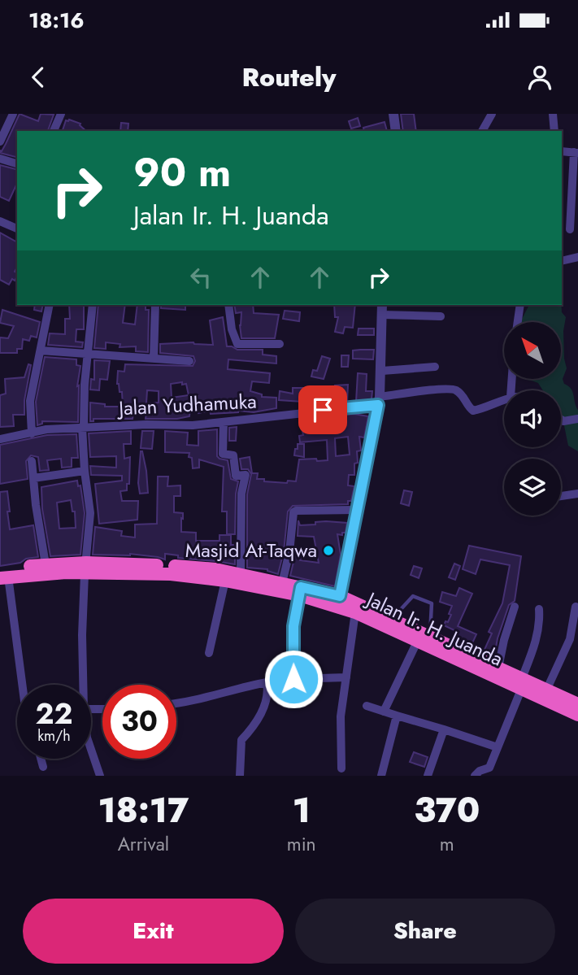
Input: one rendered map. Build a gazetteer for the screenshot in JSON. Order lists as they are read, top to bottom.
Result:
{
  "streets": {
    "highway": ["Jalan Ir. H. Juanda"],
    "street": ["Jalan Yudhamuka"]
  },
  "places": ["Masjid At-Taqwa"],
  "north": "top left",
  "page": {
    "status": "18:16",
    "header": "Routely",
    "turn": ["90 m", "Jalan Ir. H. Juanda"],
    "speed": "22 km/h",
    "limit": "30",
    "eta": [
      "18:17",
      "Arrival",
      "1",
      "min",
      "370",
      "m"
    ],
    "buttons": ["Exit", "Share"]
  }
}
